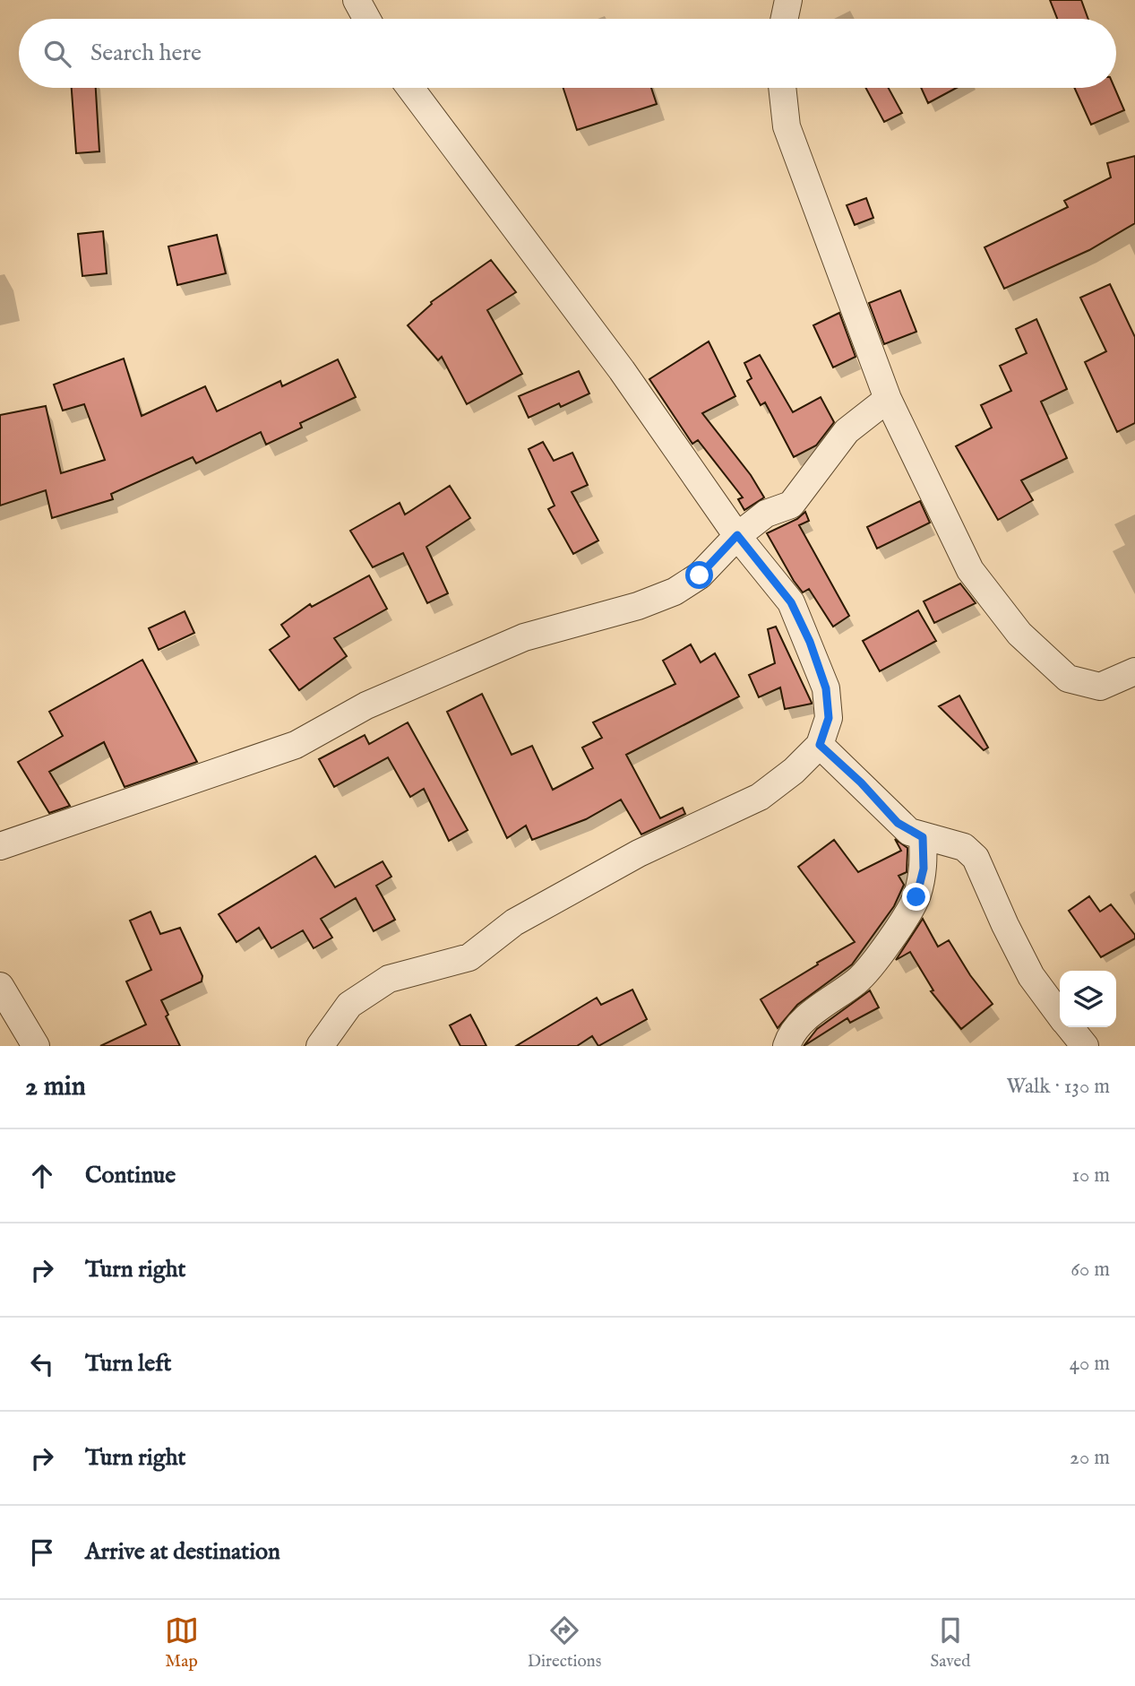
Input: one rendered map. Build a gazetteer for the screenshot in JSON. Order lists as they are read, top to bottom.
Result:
{
  "page": {
    "search": "Search here",
    "heading": ["2 min", "Walk · 130 m"],
    "list": [
      ["Continue", "10 m"],
      ["Turn right", "60 m"],
      ["Turn left", "40 m"],
      ["Turn right", "20 m"],
      "Arrive at destination"
    ],
    "nav": ["Map", "Directions", "Saved"]
  }
}
